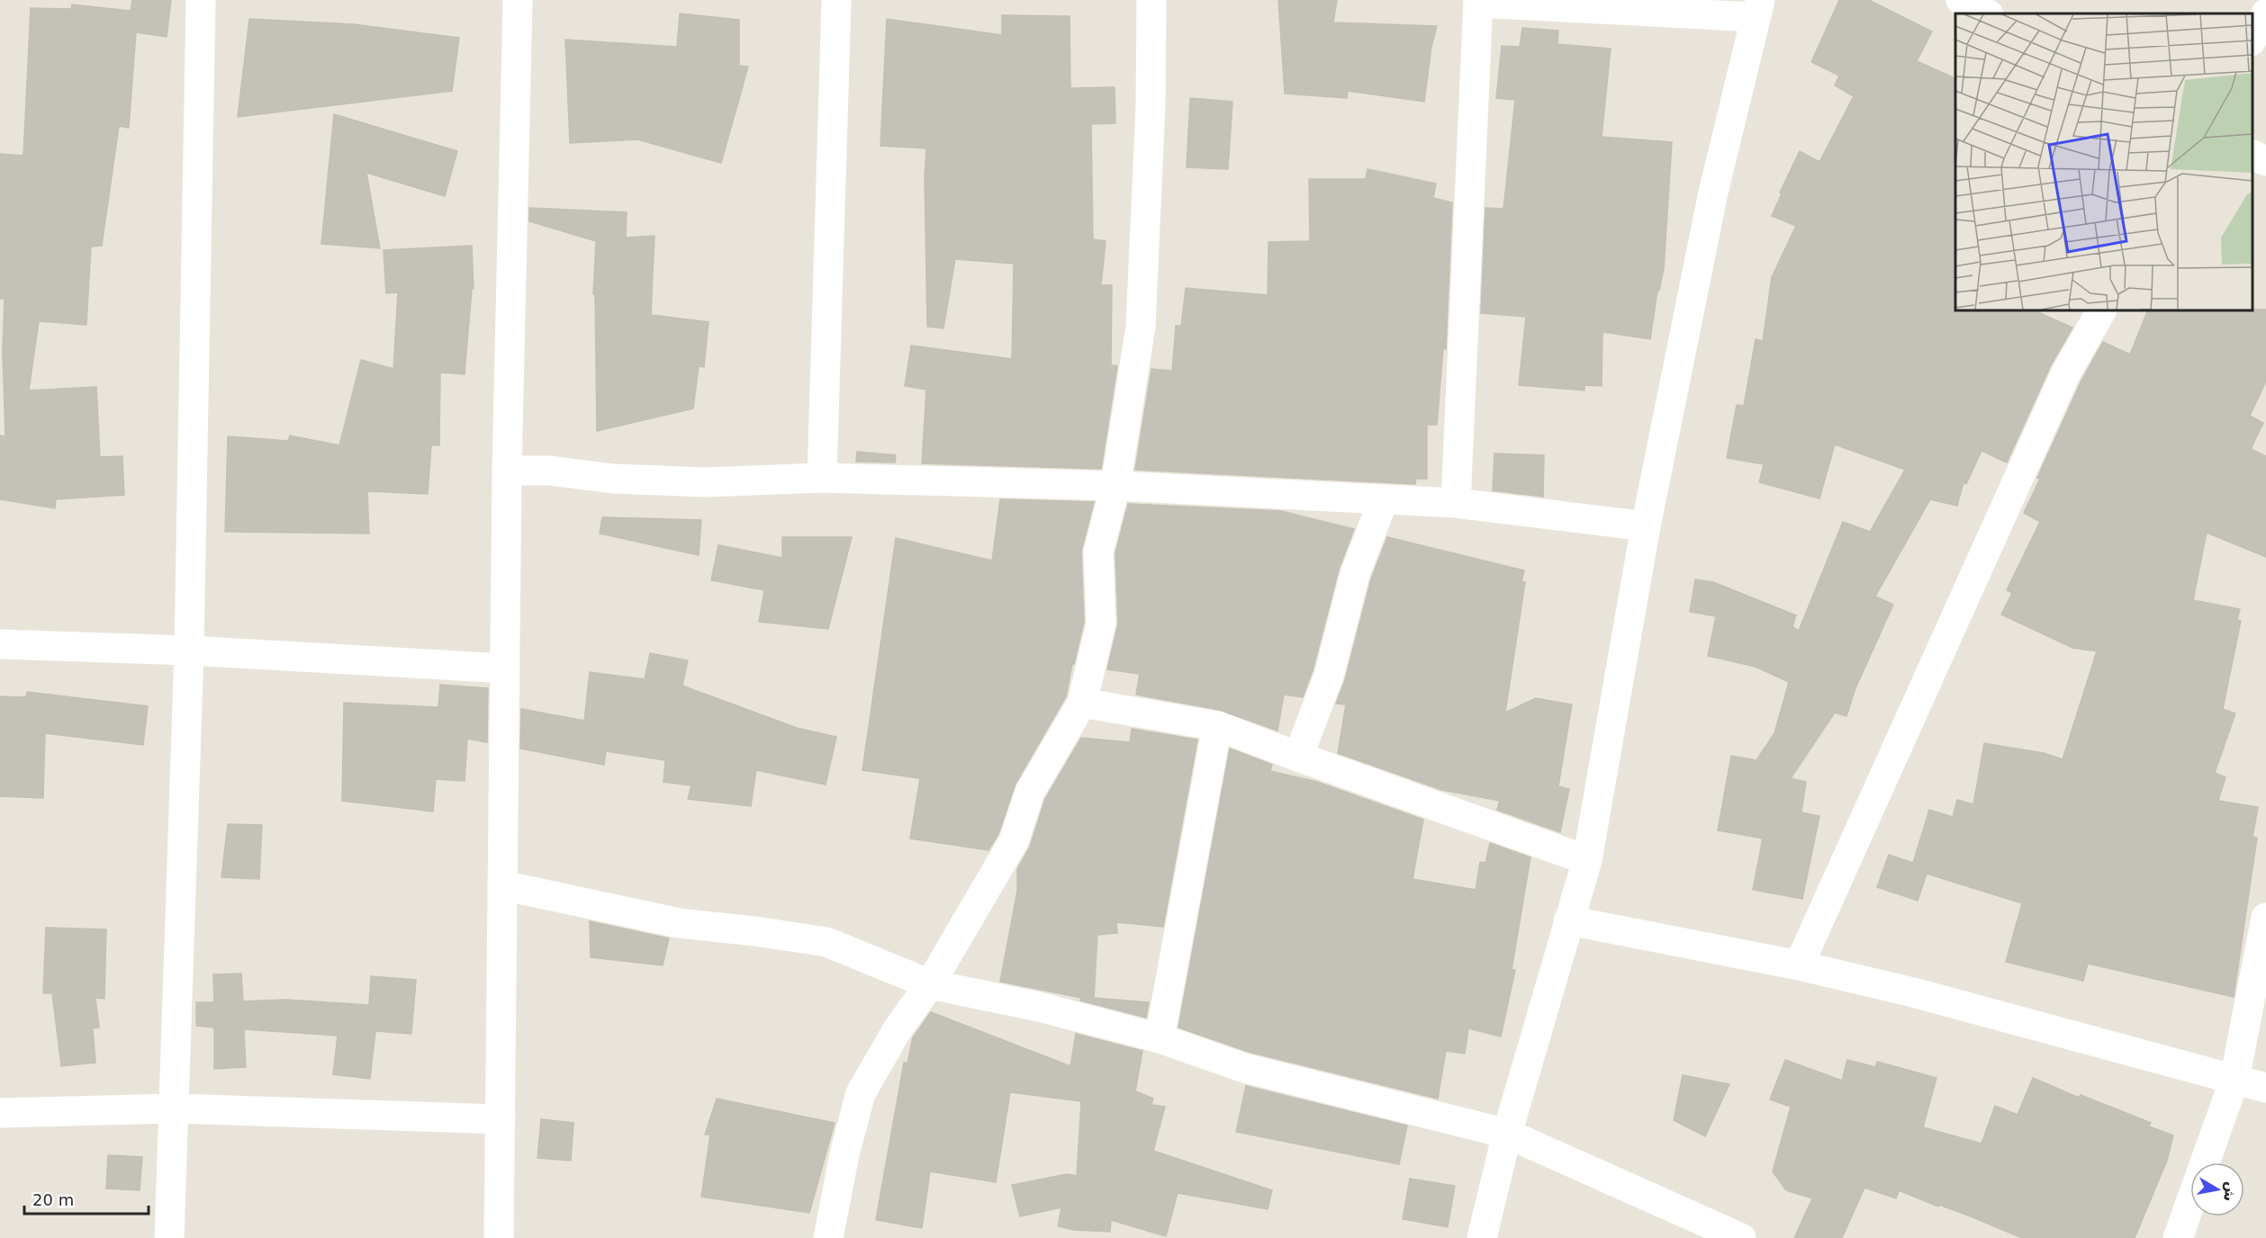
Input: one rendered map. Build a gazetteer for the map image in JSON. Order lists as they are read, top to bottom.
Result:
{
  "scale_bar": "20 m",
  "north": "right"
}
